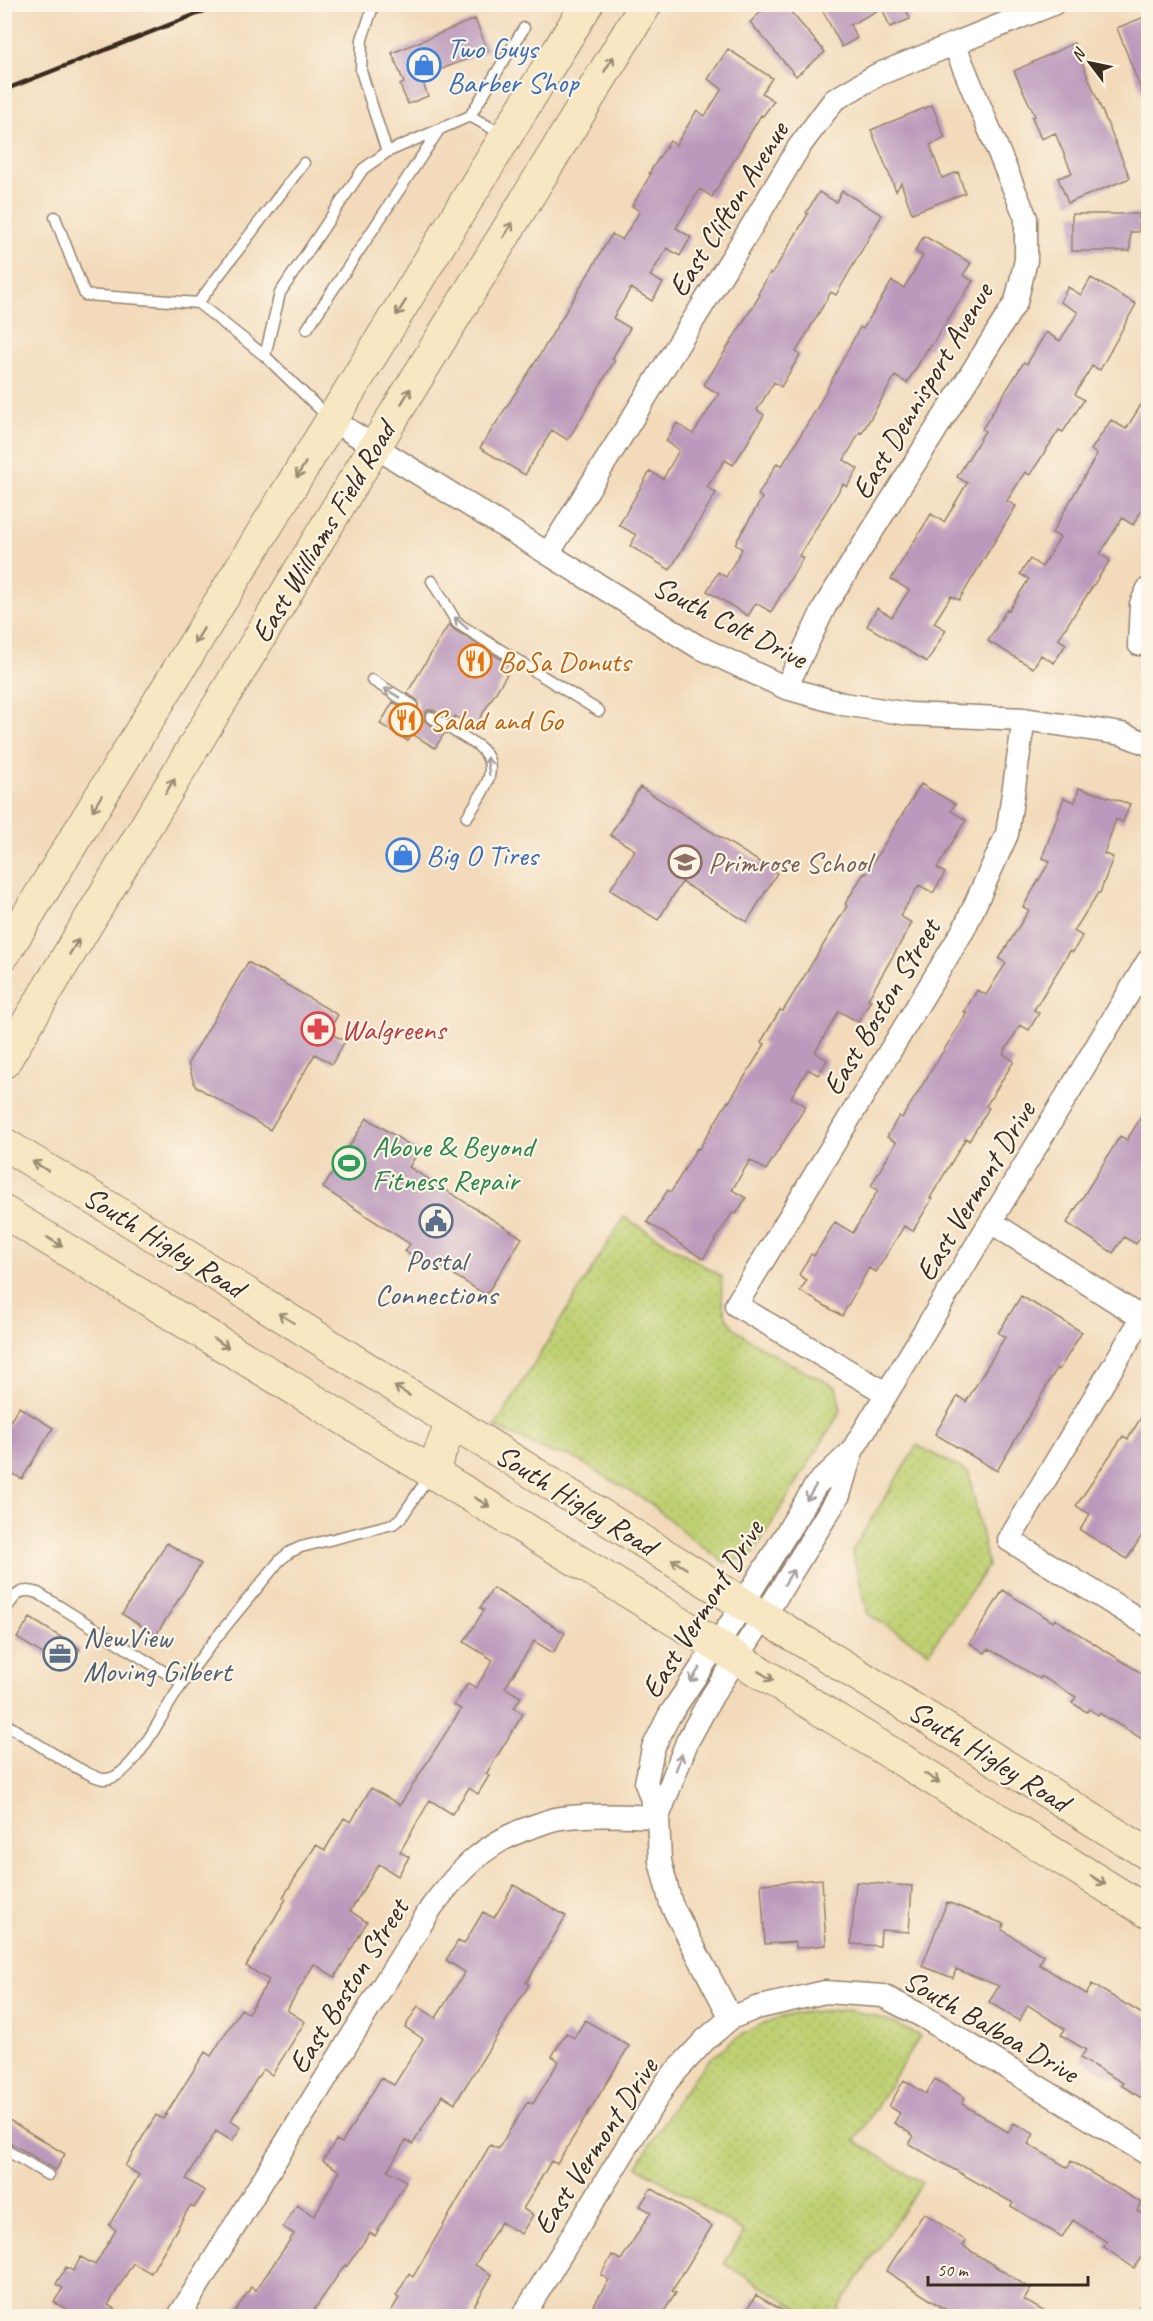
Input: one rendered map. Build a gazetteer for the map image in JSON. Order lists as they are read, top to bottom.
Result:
{
  "streets": {
    "main road": ["East Williams Field Road", "South Higley Road"],
    "street": [
      "East Clifton Avenue",
      "East Dennisport Avenue",
      "South Colt Drive",
      "East Boston Street",
      "East Vermont Drive",
      "South Balboa Drive"
    ]
  },
  "crossings": [
    ["East Clifton Avenue", "East Dennisport Avenue"],
    ["East Clifton Avenue", "South Colt Drive"],
    ["East Dennisport Avenue", "South Colt Drive"],
    ["East Williams Field Road", "South Colt Drive"],
    ["South Colt Drive", "East Boston Street"],
    ["East Boston Street", "East Vermont Drive"],
    ["East Vermont Drive", "South Higley Road"],
    ["East Vermont Drive", "South Balboa Drive"]
  ],
  "places": {
    "shop": ["Two Guys Barber Shop", "Big O Tires"],
    "restaurant": ["BoSa Donuts", "Salad and Go"],
    "school or university": ["Primrose School"],
    "pharmacy": ["Walgreens"],
    "sports": ["Above & Beyond Fitness Repair"],
    "public building": ["Postal Connections"],
    "office": ["NewView Moving Gilbert"]
  },
  "scale_bar": "50 m",
  "north": "top left"
}
